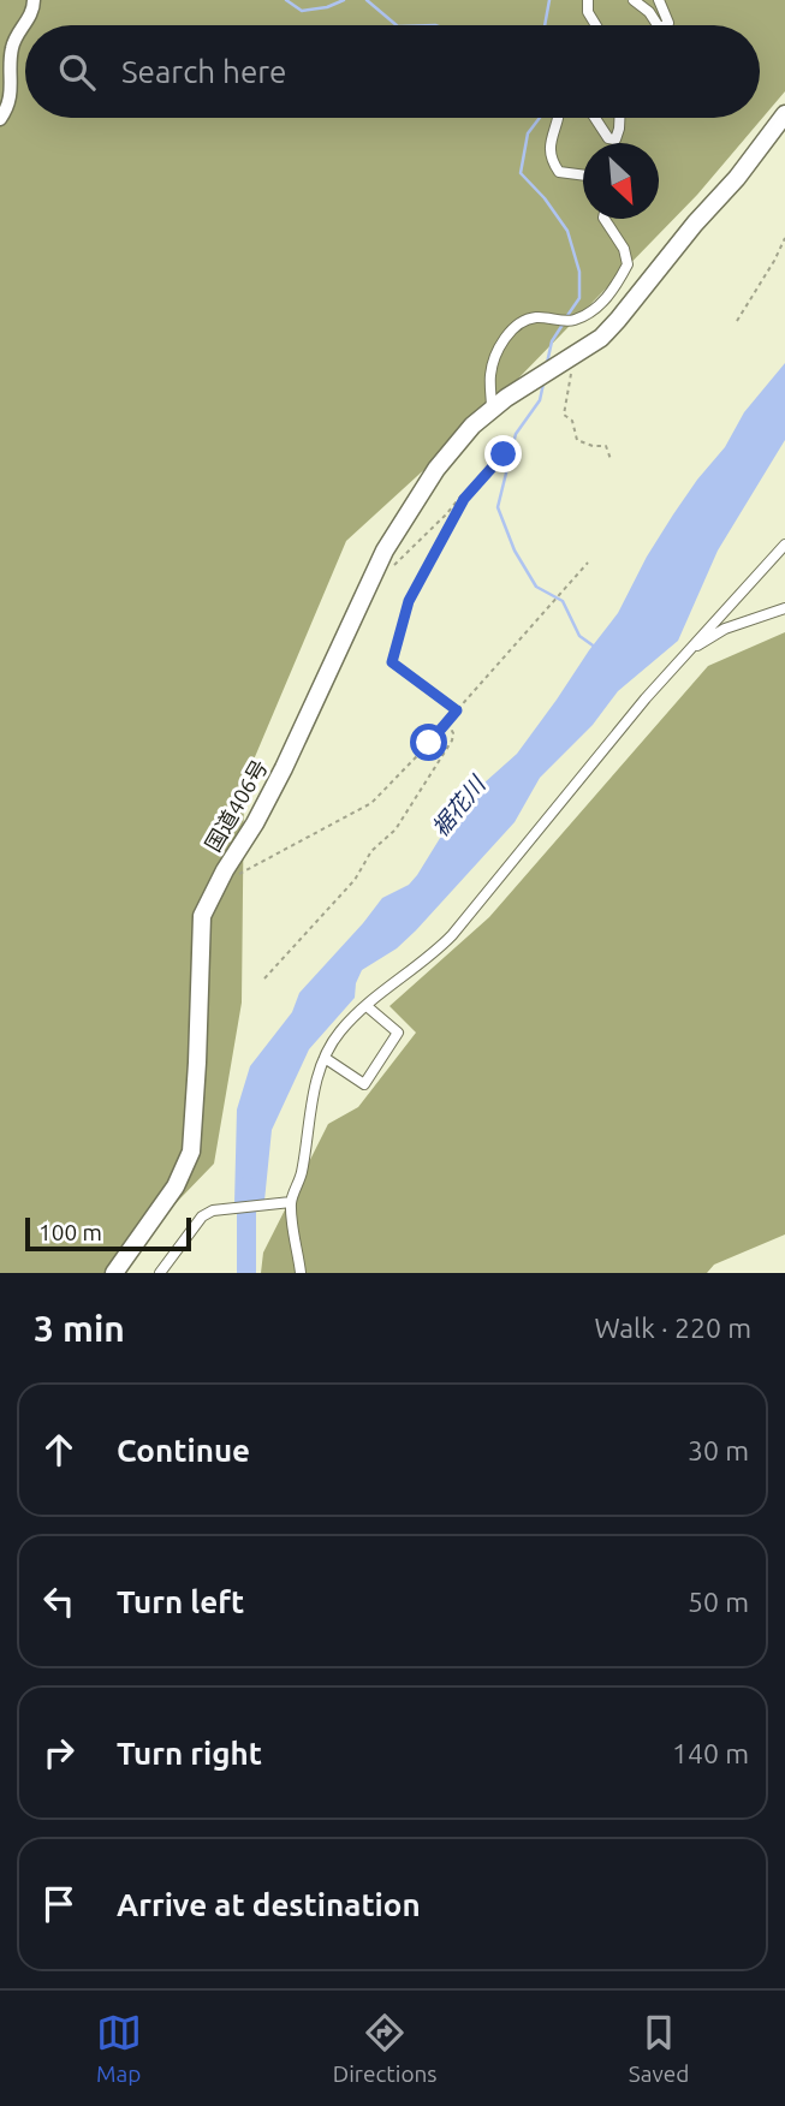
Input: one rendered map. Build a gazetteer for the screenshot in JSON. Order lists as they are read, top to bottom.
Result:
{
  "streets": {
    "highway": ["国道406号"]
  },
  "water": ["裾花川"],
  "scale_bar": "100 m",
  "north": "bottom right",
  "page": {
    "search": "Search here",
    "scale": "100 m",
    "heading": ["3 min", "Walk · 220 m"],
    "list": [
      ["Continue", "30 m"],
      ["Turn left", "50 m"],
      ["Turn right", "140 m"],
      "Arrive at destination"
    ],
    "nav": ["Map", "Directions", "Saved"]
  }
}
